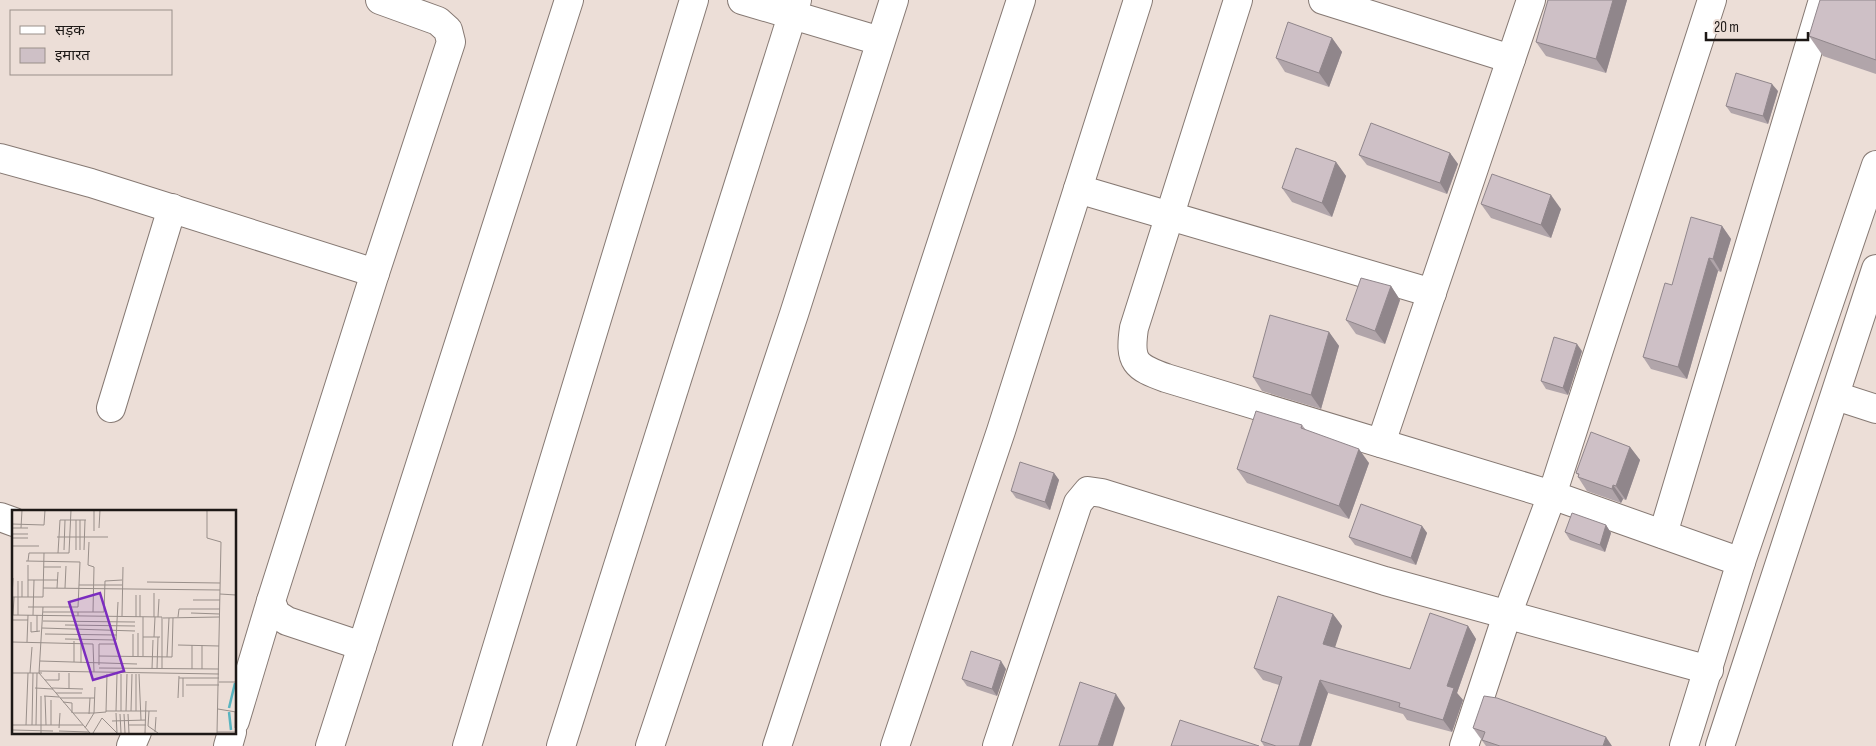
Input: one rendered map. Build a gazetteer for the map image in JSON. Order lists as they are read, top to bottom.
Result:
{
  "legend": ["सड़क", "इमारत"],
  "scale_bar": "20 m"
}
